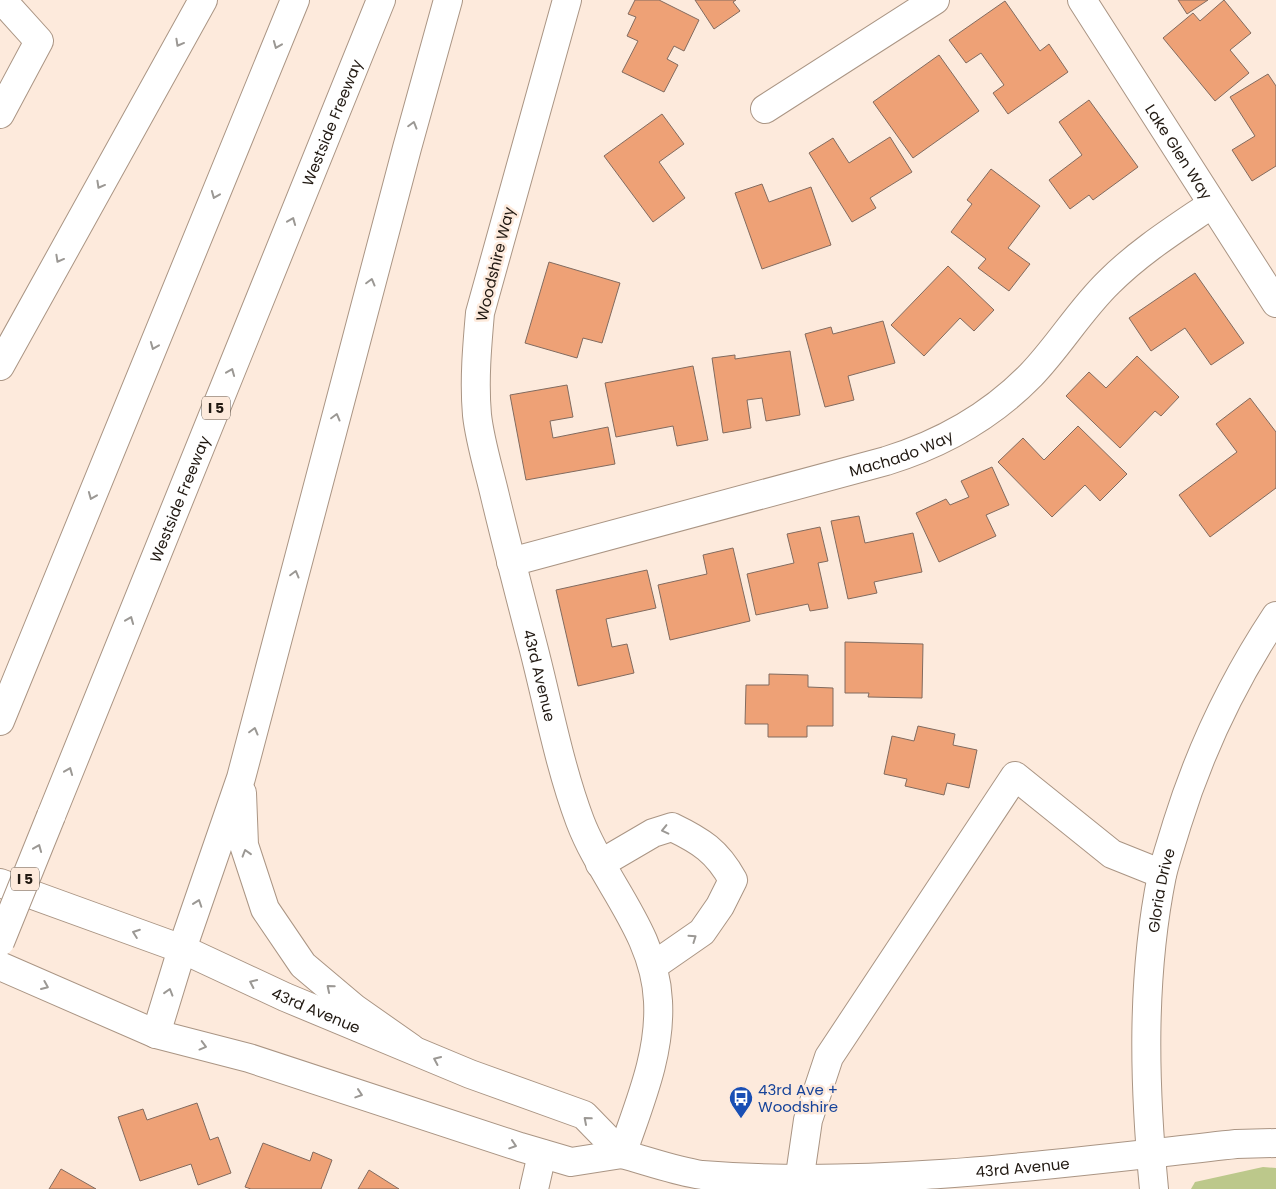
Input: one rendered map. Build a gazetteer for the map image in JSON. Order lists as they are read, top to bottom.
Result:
{
  "streets": {
    "main road": [
      "Westside Freeway",
      "Lake Glen Way",
      "Woodshire Way",
      "I 5",
      "Machado Way",
      "43rd Avenue",
      "Gloria Drive"
    ]
  },
  "crossings": [
    ["Lake Glen Way", "Machado Way"],
    ["Woodshire Way", "Machado Way"],
    ["Woodshire Way", "43rd Avenue"],
    ["Machado Way", "43rd Avenue"],
    ["43rd Avenue", "Gloria Drive"]
  ],
  "places": {
    "bus stop": ["43rd Ave + Woodshire"]
  }
}
